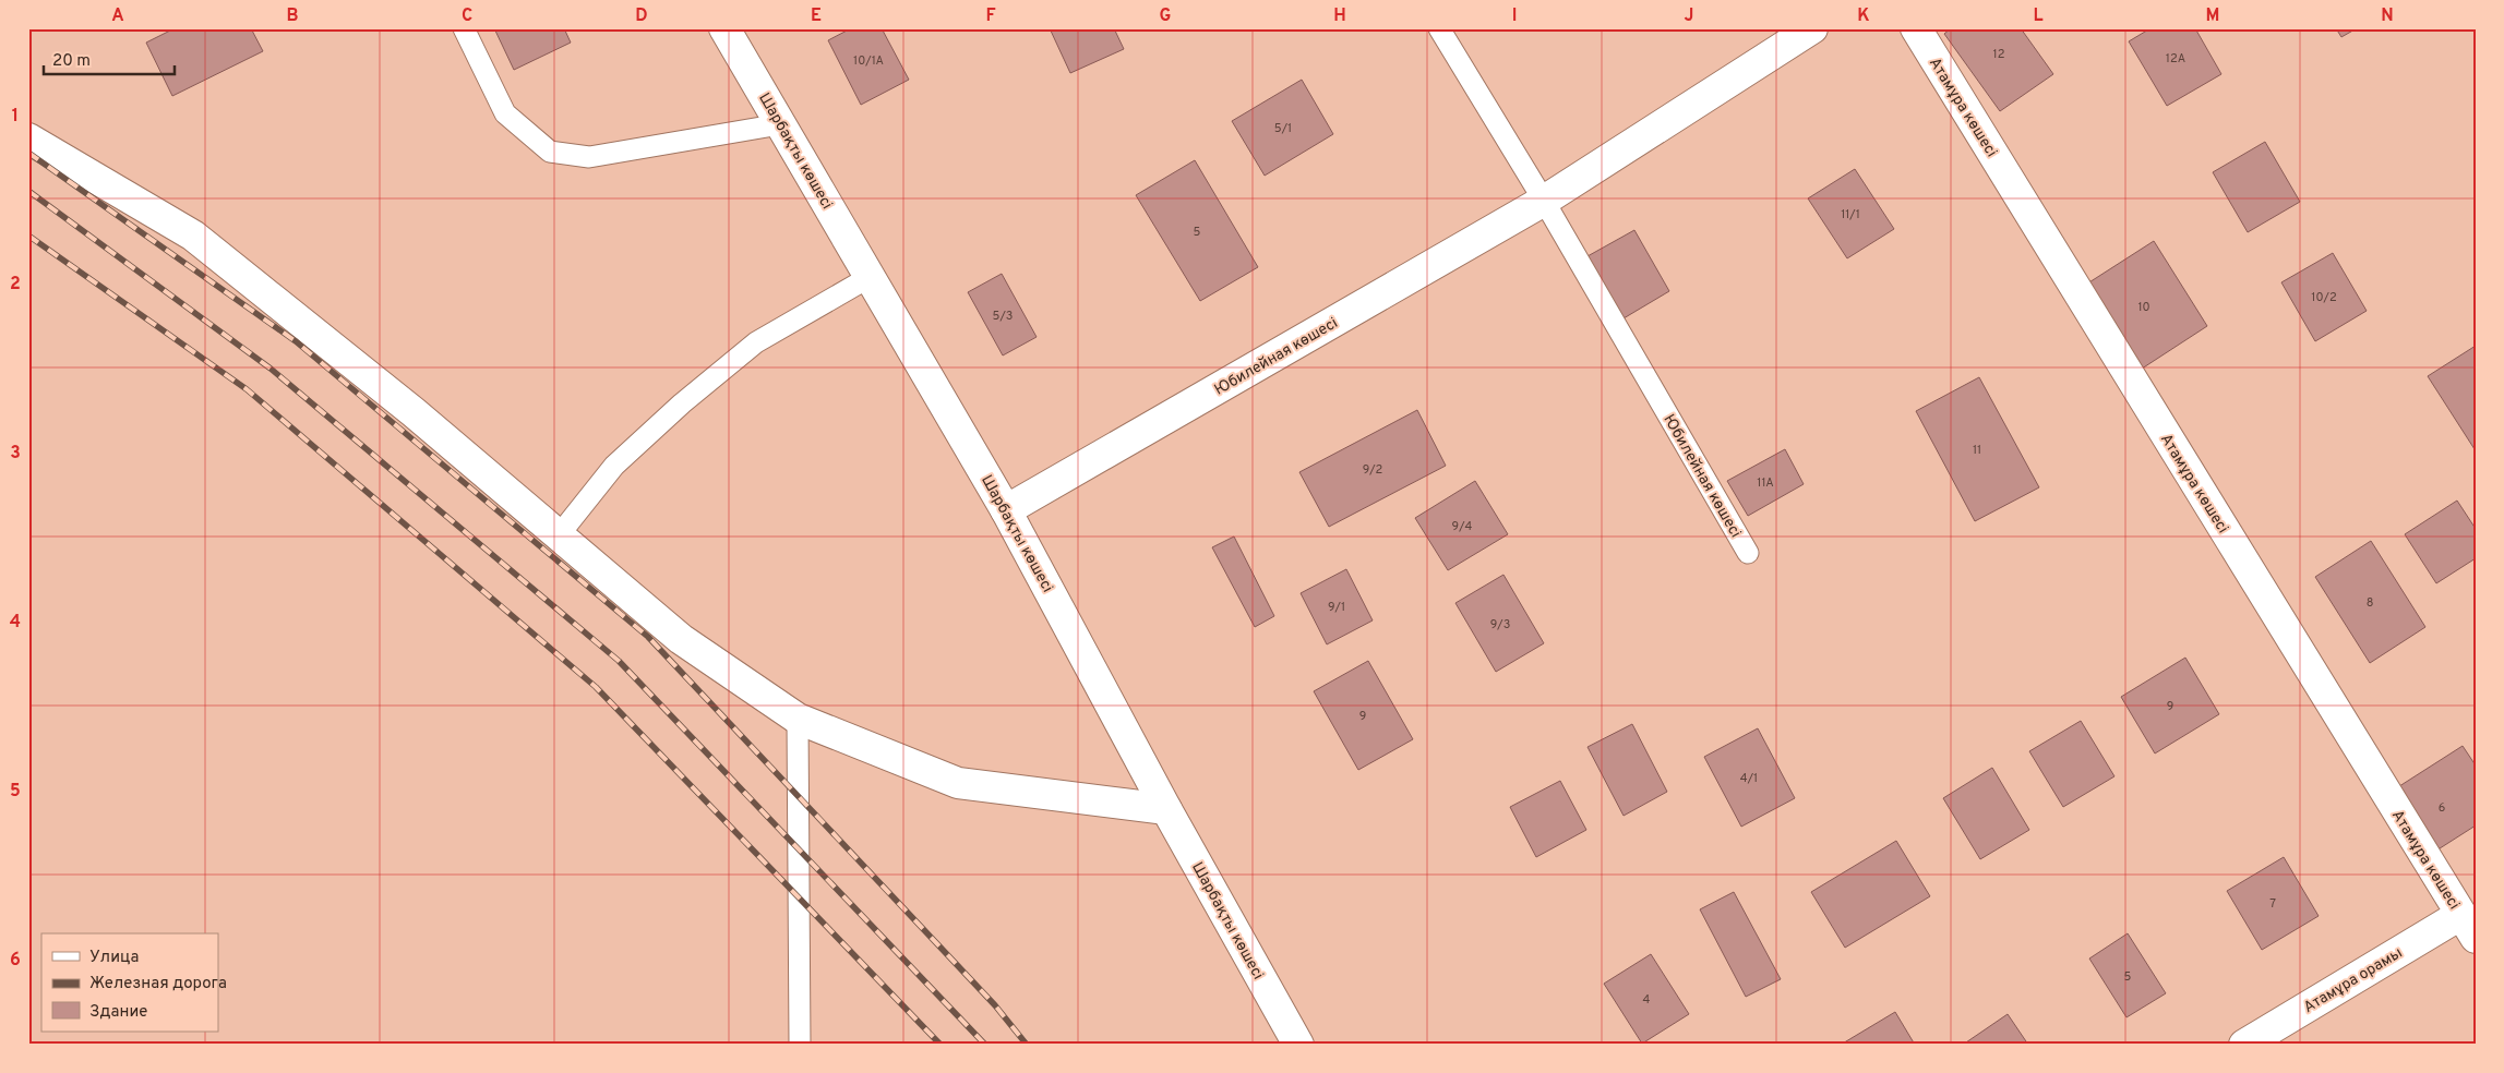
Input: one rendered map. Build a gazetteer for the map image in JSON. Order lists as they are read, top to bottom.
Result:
{
  "streets": {
    "street": [
      "Атамұра көшесі",
      "Шарбақты көшесі",
      "Юбилейная көшесі",
      "Атамұра орамы"
    ]
  },
  "crossings": [
    ["Атамұра көшесі", "Атамұра орамы"],
    ["Шарбақты көшесі", "Юбилейная көшесі"]
  ],
  "house_numbers": [
    "12",
    "12А",
    "10/1А",
    "5/1",
    "11/1",
    "5",
    "10/2",
    "10",
    "5/3",
    "11",
    "9/2",
    "11А",
    "9/4",
    "8",
    "9/1",
    "9/3",
    "9",
    "9",
    "4/1",
    "6",
    "7",
    "5",
    "4"
  ],
  "legend": ["Улица", "Железная дорога", "Здание"],
  "scale_bar": "20 m",
  "grid": {
    "columns": [
      "A",
      "B",
      "C",
      "D",
      "E",
      "F",
      "G",
      "H",
      "I",
      "J",
      "K",
      "L",
      "M",
      "N"
    ],
    "rows": [
      "1",
      "2",
      "3",
      "4",
      "5",
      "6"
    ]
  }
}
